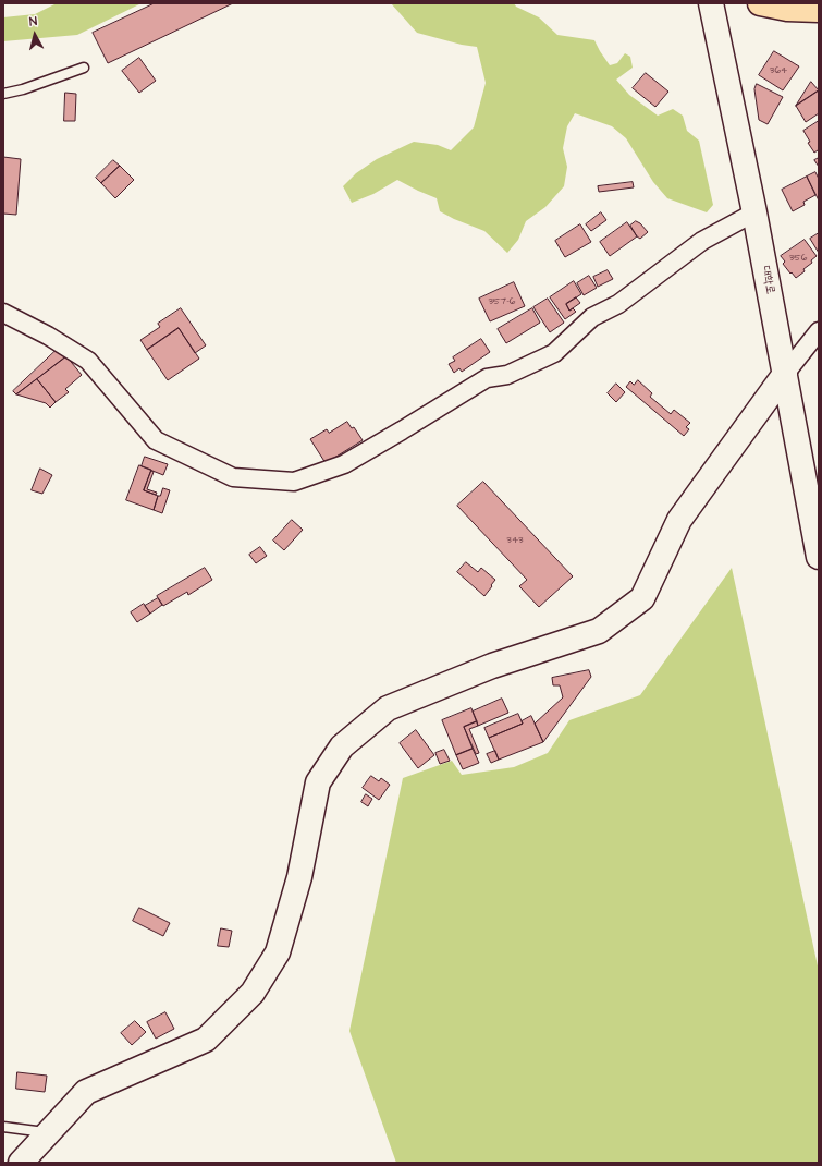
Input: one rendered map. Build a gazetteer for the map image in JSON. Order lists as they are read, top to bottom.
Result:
{
  "streets": {
    "street": ["대학로"]
  },
  "house_numbers": [
    "364",
    "356",
    "357-6",
    "343"
  ],
  "north": "top"
}
